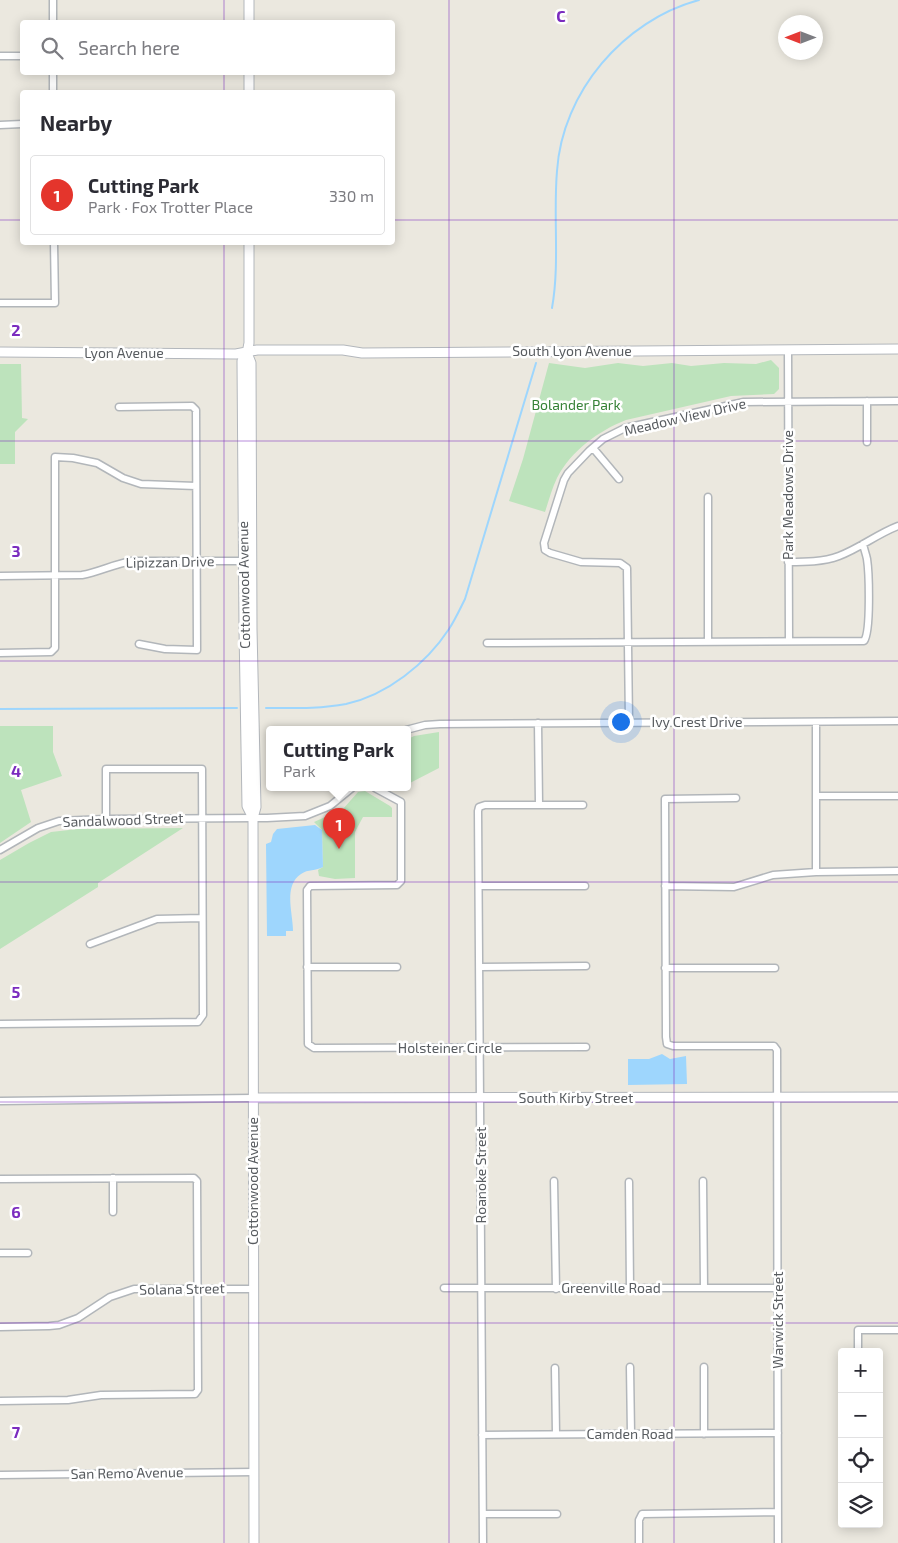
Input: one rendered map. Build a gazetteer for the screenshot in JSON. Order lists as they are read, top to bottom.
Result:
{
  "streets": {
    "street": [
      "South Lyon Avenue",
      "Lyon Avenue",
      "Meadow View Drive",
      "Park Meadows Drive",
      "Lipizzan Drive",
      "Cottonwood Avenue",
      "Ivy Crest Drive",
      "Sandalwood Street",
      "Holsteiner Circle",
      "South Kirby Street",
      "Roanoke Street",
      "Greenville Road",
      "Solana Street",
      "Warwick Street",
      "Camden Road",
      "San Remo Avenue"
    ]
  },
  "crossings": [
    ["South Lyon Avenue", "Lyon Avenue"],
    ["South Lyon Avenue", "Park Meadows Drive"],
    ["South Lyon Avenue", "Cottonwood Avenue"],
    ["Lyon Avenue", "Cottonwood Avenue"],
    ["Meadow View Drive", "Park Meadows Drive"],
    ["Lipizzan Drive", "Cottonwood Avenue"],
    ["Cottonwood Avenue", "Sandalwood Street"],
    ["Cottonwood Avenue", "South Kirby Street"],
    ["Cottonwood Avenue", "Solana Street"],
    ["Cottonwood Avenue", "San Remo Avenue"],
    ["Holsteiner Circle", "Roanoke Street"],
    ["South Kirby Street", "Roanoke Street"],
    ["South Kirby Street", "Warwick Street"],
    ["Roanoke Street", "Greenville Road"],
    ["Roanoke Street", "Camden Road"],
    ["Greenville Road", "Warwick Street"],
    ["Warwick Street", "Camden Road"]
  ],
  "parks": ["Bolander Park"],
  "north": "left",
  "page": {
    "search": "Search here",
    "heading": "Nearby",
    "list": [
      {
        "mark": "1",
        "name": "Cutting Park",
        "note": "Park · Fox Trotter Place",
        "value": "330 m"
      }
    ],
    "popup": ["Cutting Park", "Park"],
    "pins": "1",
    "map_buttons": ["+", "−"]
  },
  "grid": {
    "columns": ["C"],
    "rows": [
      "2",
      "3",
      "4",
      "5",
      "6",
      "7"
    ]
  }
}
